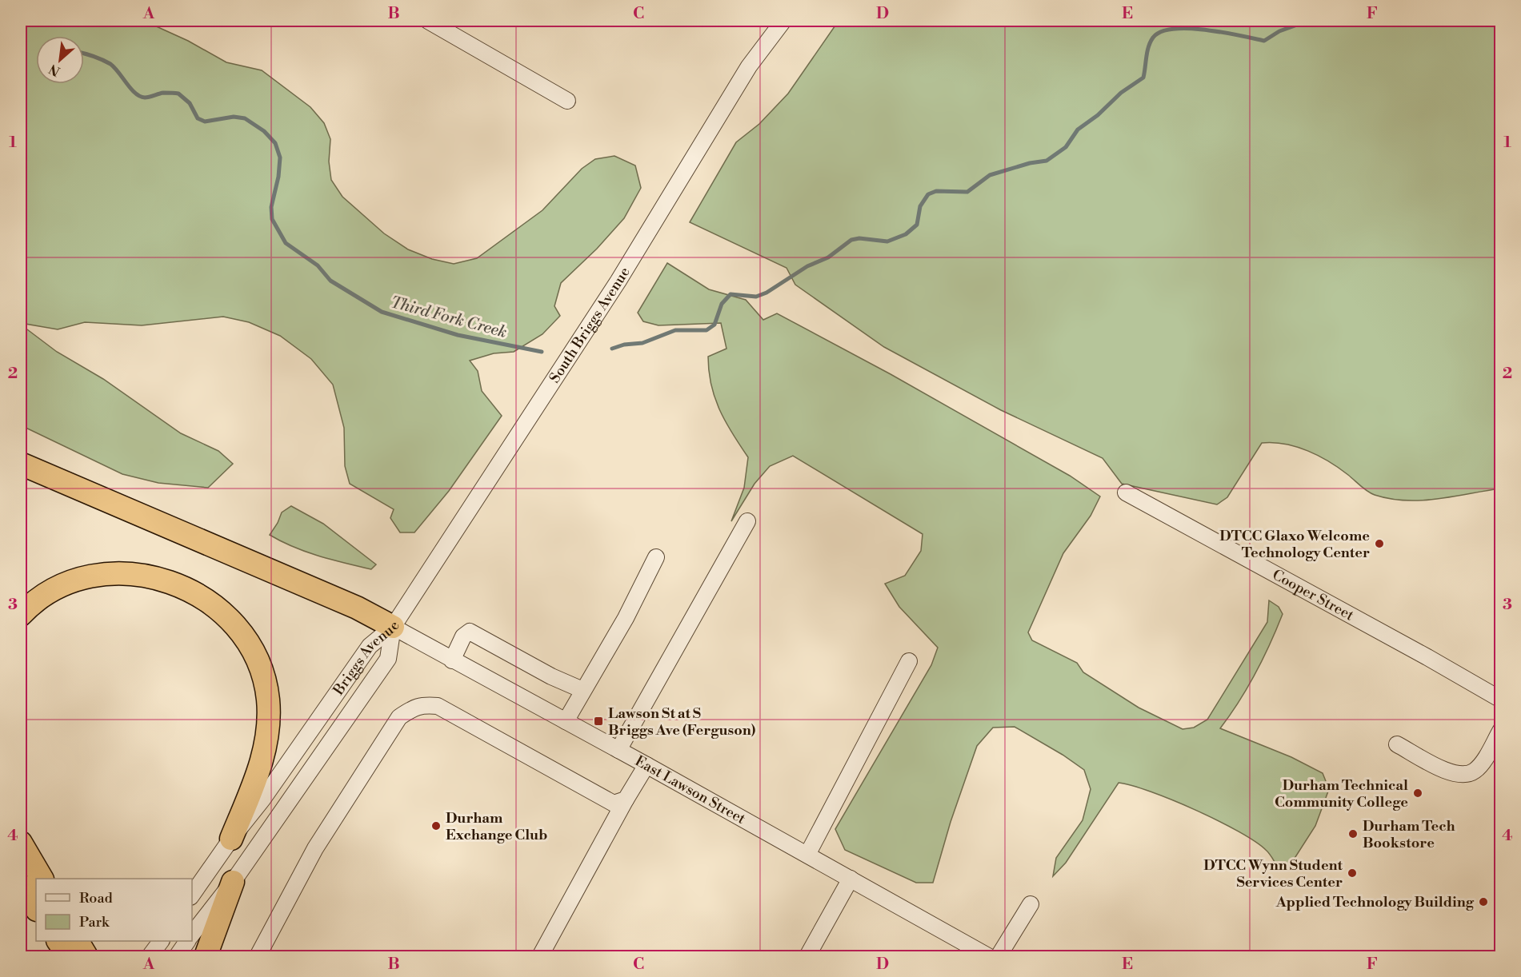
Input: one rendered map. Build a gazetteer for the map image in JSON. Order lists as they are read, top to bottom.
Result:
{
  "streets": {
    "street": [
      "South Briggs Avenue",
      "Cooper Street",
      "Briggs Avenue",
      "East Lawson Street"
    ]
  },
  "crossings": [
    ["South Briggs Avenue", "Briggs Avenue"],
    ["South Briggs Avenue", "East Lawson Street"],
    ["Briggs Avenue", "East Lawson Street"]
  ],
  "water": ["Third Fork Creek"],
  "places": {
    "other": [
      "DTCC Glaxo Welcome Technology Center",
      "Durham Technical Community College",
      "Durham Exchange Club",
      "Durham Tech Bookstore",
      "DTCC Wynn Student Services Center",
      "Applied Technology Building"
    ],
    "transit": ["Lawson St at S Briggs Ave (Ferguson)"]
  },
  "legend": ["Road", "Park"],
  "north": "bottom left",
  "grid": {
    "columns": [
      "A",
      "B",
      "C",
      "D",
      "E",
      "F"
    ],
    "rows": [
      "1",
      "2",
      "3",
      "4"
    ]
  }
}
